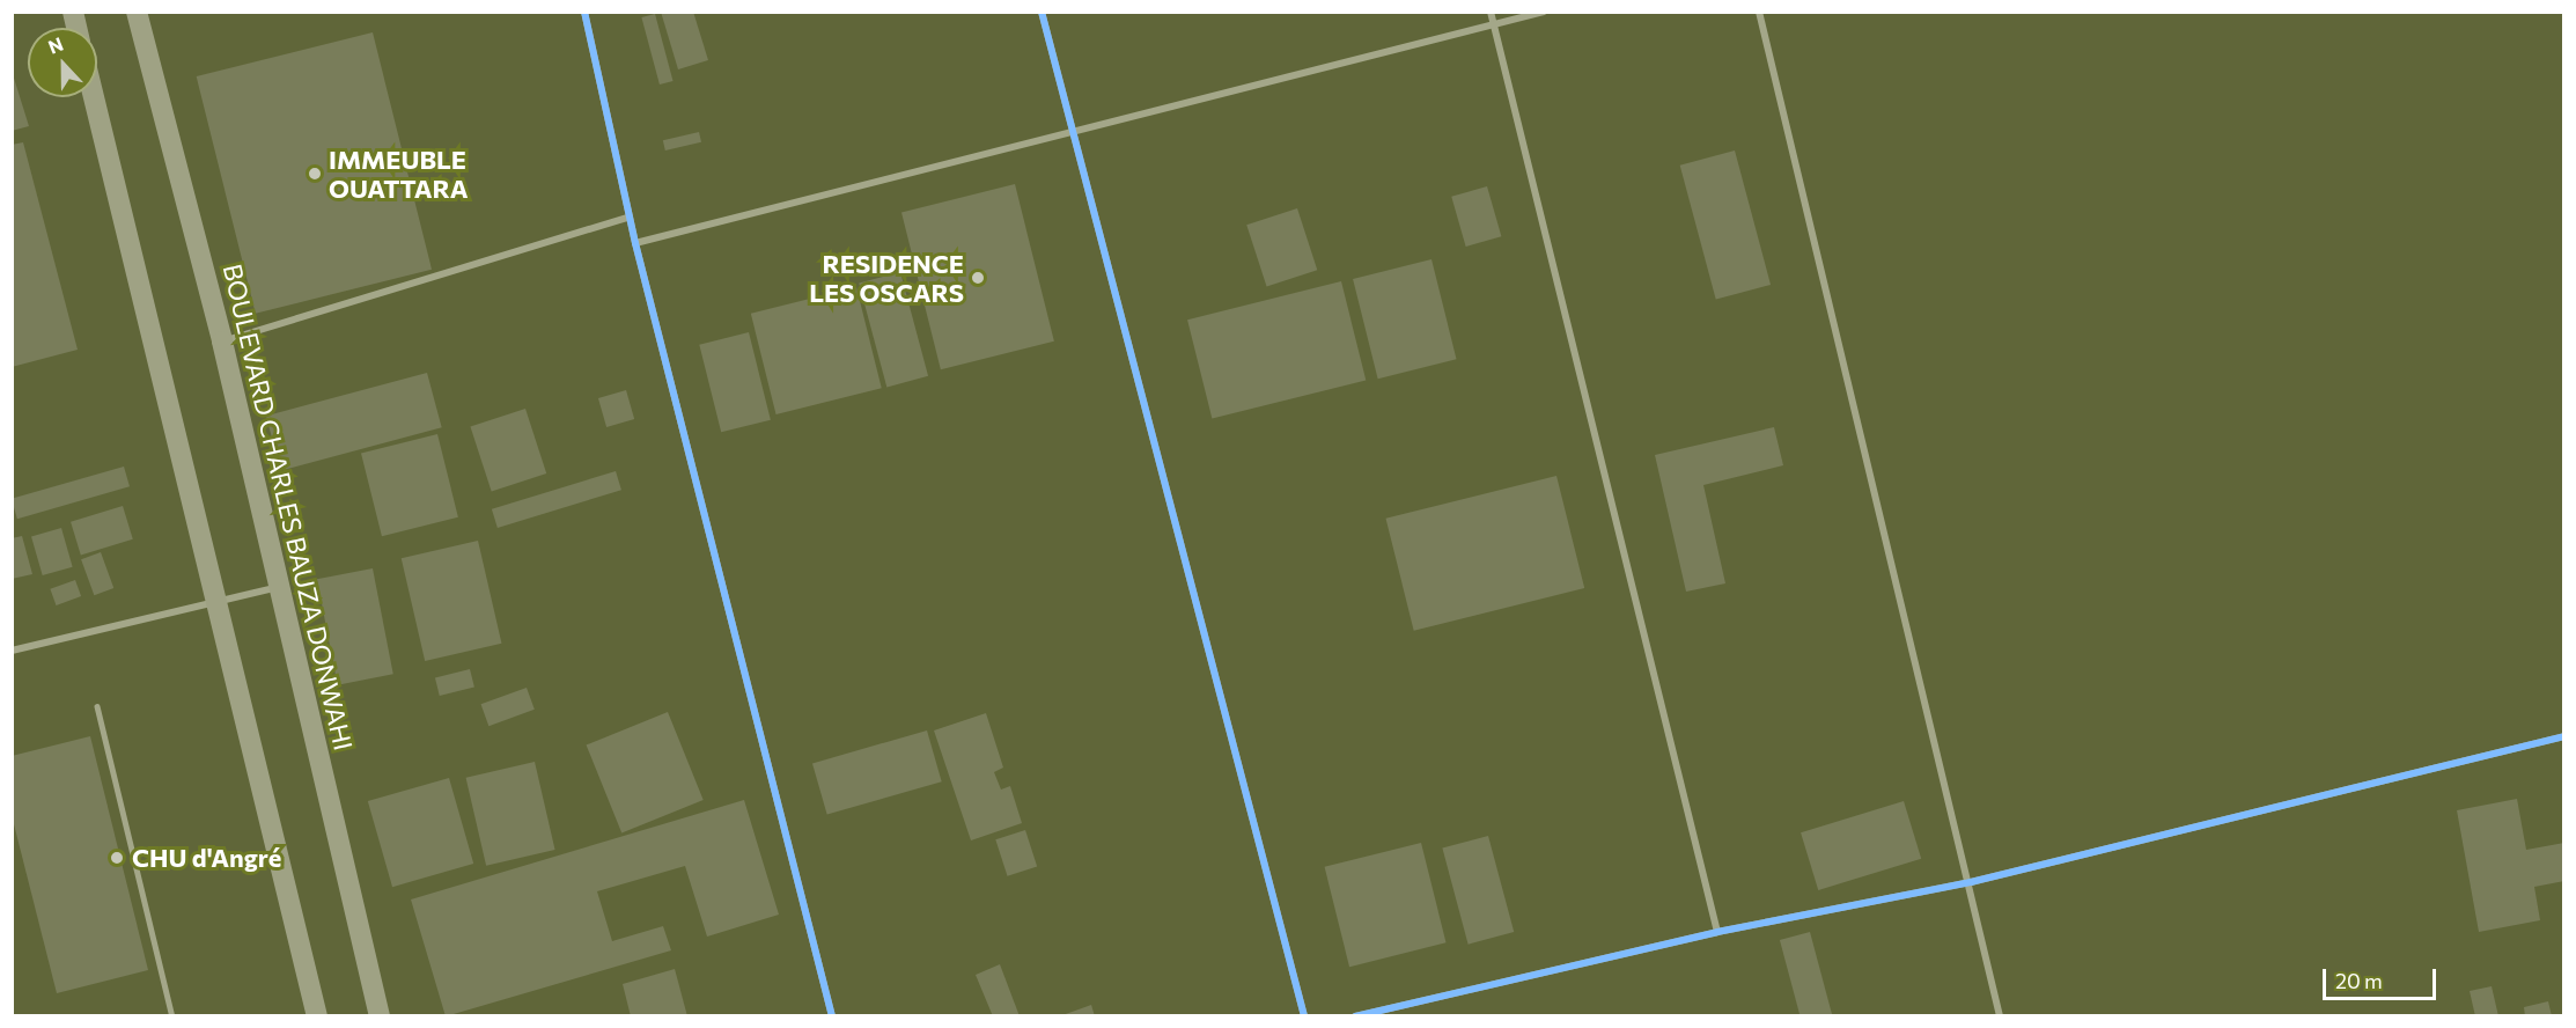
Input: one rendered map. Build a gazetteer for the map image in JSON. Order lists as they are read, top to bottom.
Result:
{
  "streets": {
    "main road": ["BOULEVARD CHARLES BAUZA DONWAHI"]
  },
  "places": ["IMMEUBLE OUATTARA", "RESIDENCE LES OSCARS", "CHU d'Angré"],
  "scale_bar": "20 m",
  "north": "top"
}
